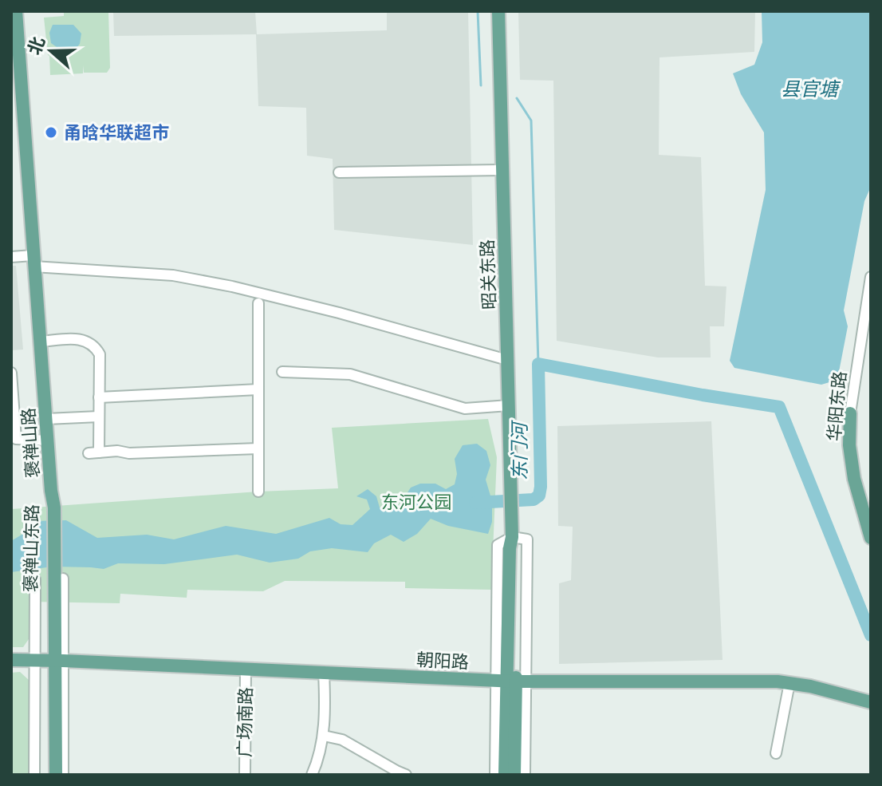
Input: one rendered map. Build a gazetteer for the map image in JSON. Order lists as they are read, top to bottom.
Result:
{
  "streets": {
    "main road": [
      "昭关东路",
      "华阳东路",
      "褒禅山路",
      "褒禅山东路",
      "朝阳路"
    ],
    "street": ["广场南路"]
  },
  "crossings": [
    ["昭关东路", "朝阳路"],
    ["褒禅山路", "褒禅山东路"],
    ["褒禅山东路", "朝阳路"],
    ["朝阳路", "广场南路"]
  ],
  "water": ["县官塘", "东门河"],
  "parks": ["东河公园"],
  "places": ["甬晗华联超市"],
  "north": "left"
}
